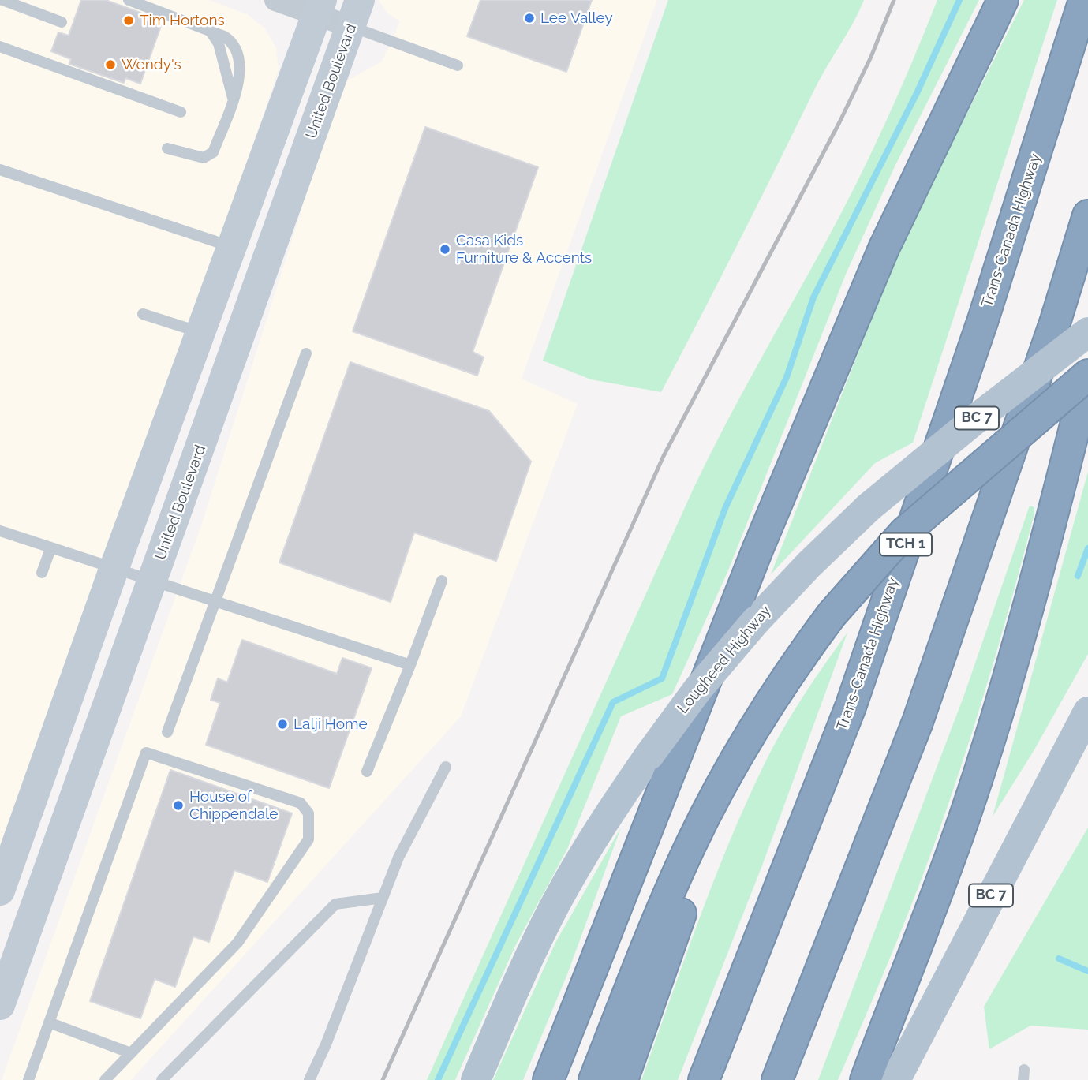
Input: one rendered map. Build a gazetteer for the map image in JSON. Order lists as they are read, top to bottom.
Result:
{
  "streets": {
    "highway": ["Trans-Canada Highway", "TCH 1"],
    "main road": ["United Boulevard", "BC 7", "Lougheed Highway"]
  },
  "places": [
    "Lee Valley",
    "Tim Hortons",
    "Wendy's",
    "Casa Kids Furniture & Accents",
    "Lalji Home",
    "House of Chippendale"
  ]
}
